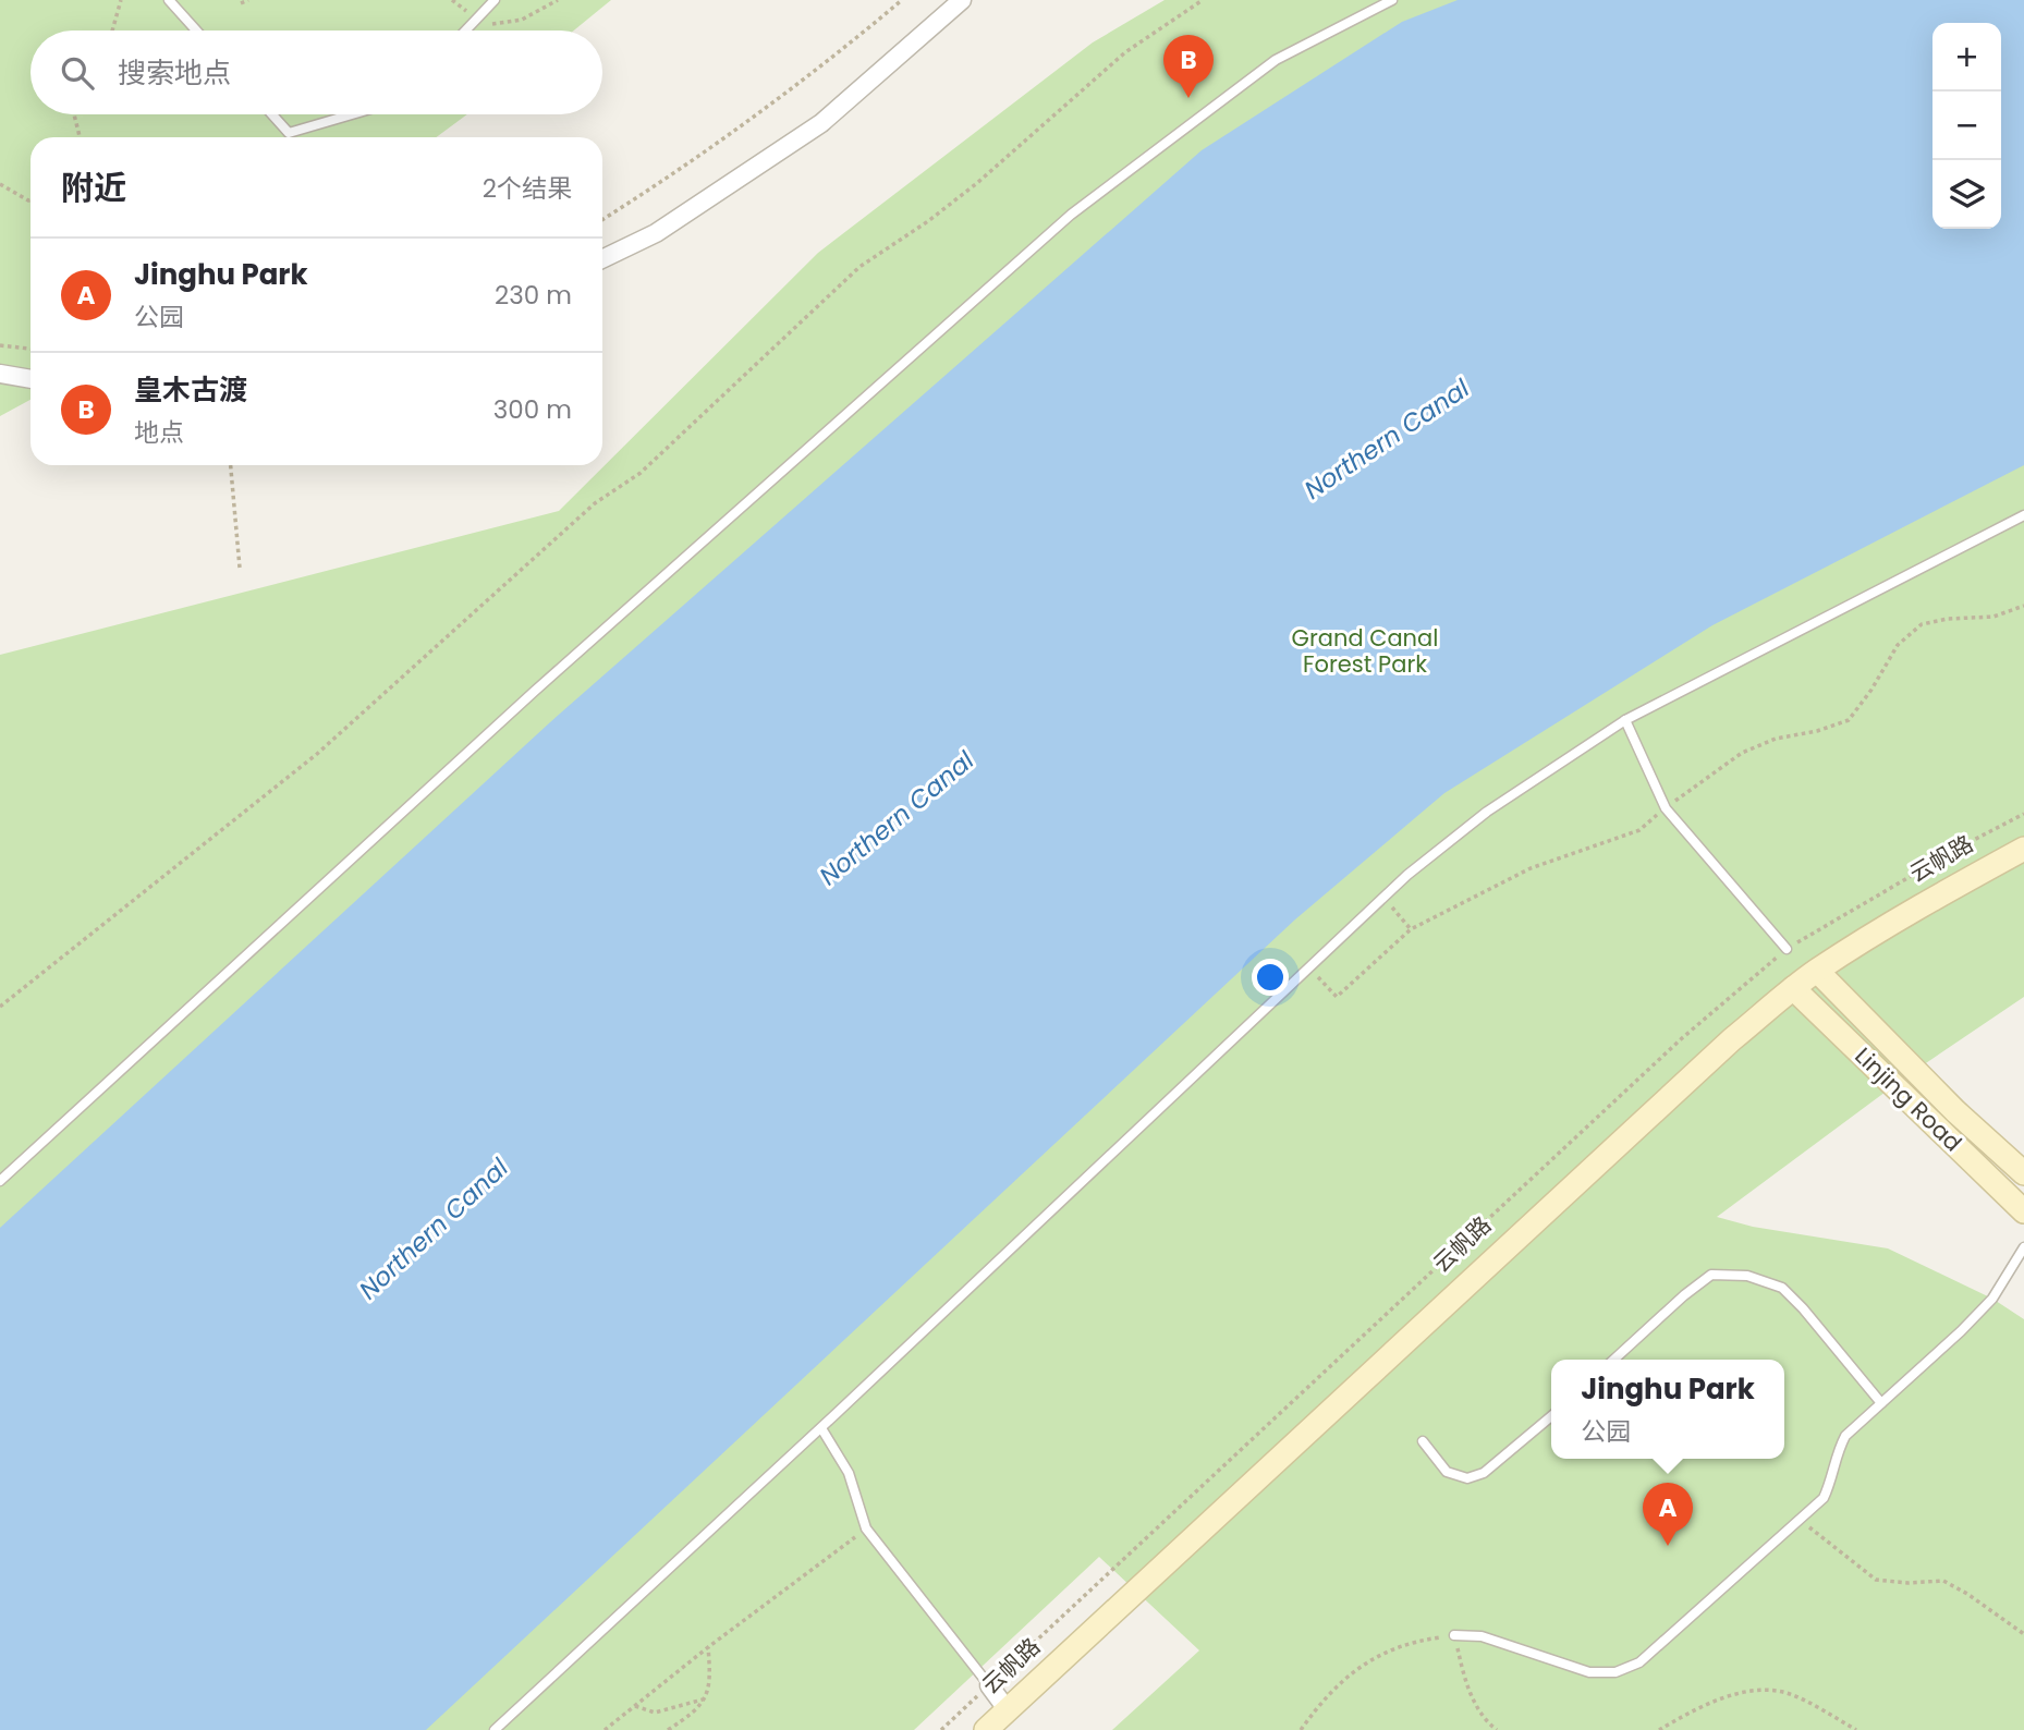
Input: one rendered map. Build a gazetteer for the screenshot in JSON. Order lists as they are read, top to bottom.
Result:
{
  "streets": {
    "street": ["云帆路", "Linjing Road"]
  },
  "crossings": [
    ["云帆路", "Linjing Road"]
  ],
  "water": ["Northern Canal"],
  "parks": ["Grand Canal Forest Park"],
  "page": {
    "map_buttons": ["+", "−"],
    "search": "搜索地点",
    "pins": ["B", "A"],
    "heading": ["附近", "2个结果"],
    "list": [
      {
        "mark": "A",
        "name": "Jinghu Park",
        "note": "公园",
        "value": "230 m"
      },
      {
        "mark": "B",
        "name": "皇木古渡",
        "note": "地点",
        "value": "300 m"
      }
    ],
    "popup": ["Jinghu Park", "公园"]
  }
}
